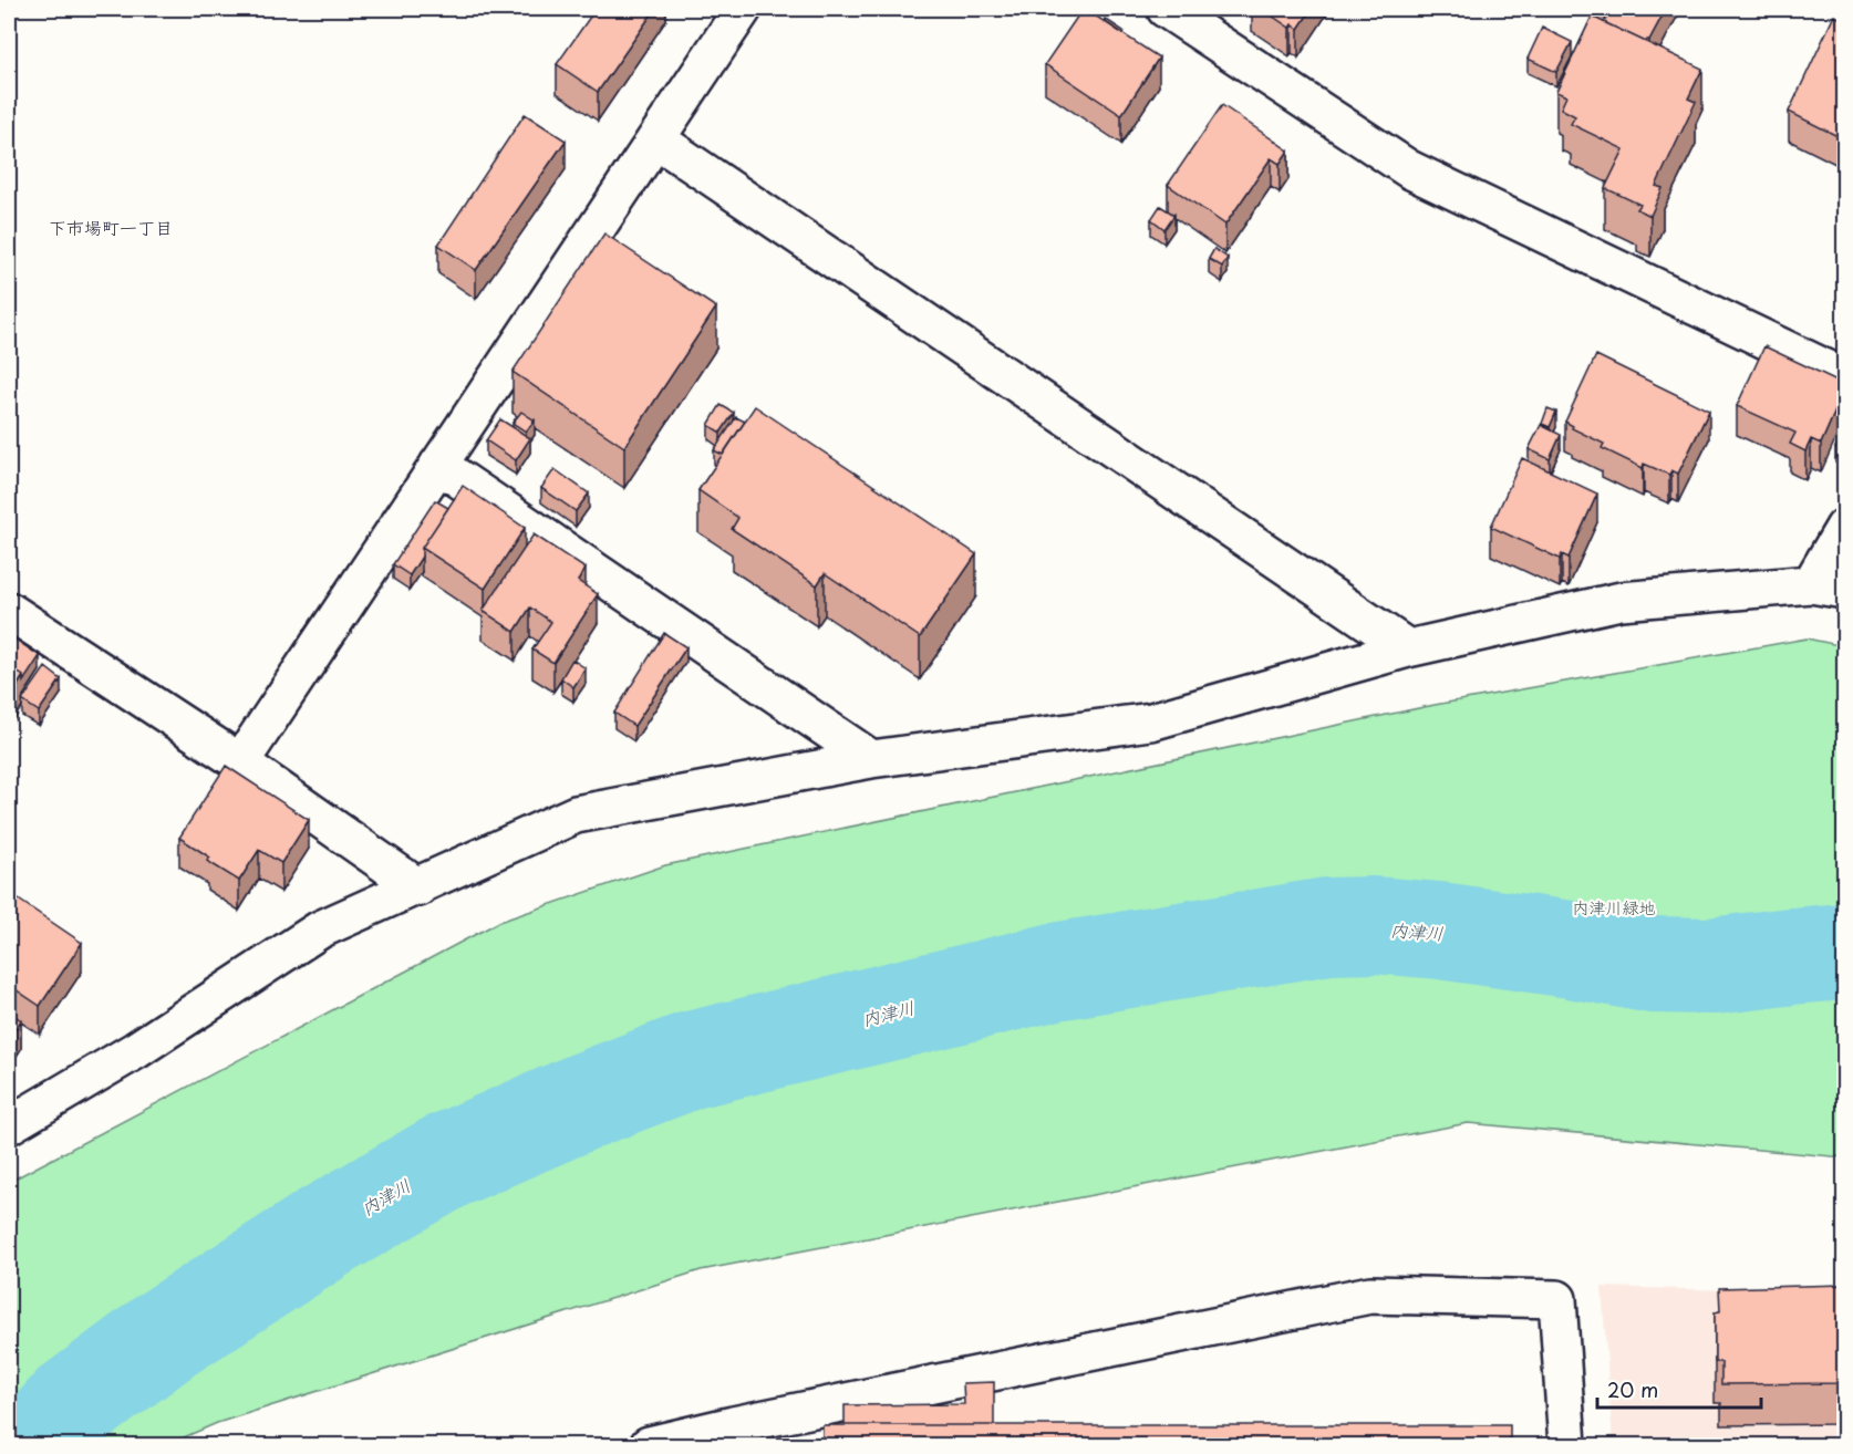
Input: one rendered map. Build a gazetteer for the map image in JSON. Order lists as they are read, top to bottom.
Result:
{
  "districts": ["下市場町一丁目"],
  "water": ["内津川"],
  "parks": ["内津川緑地"],
  "scale_bar": "20 m"
}
